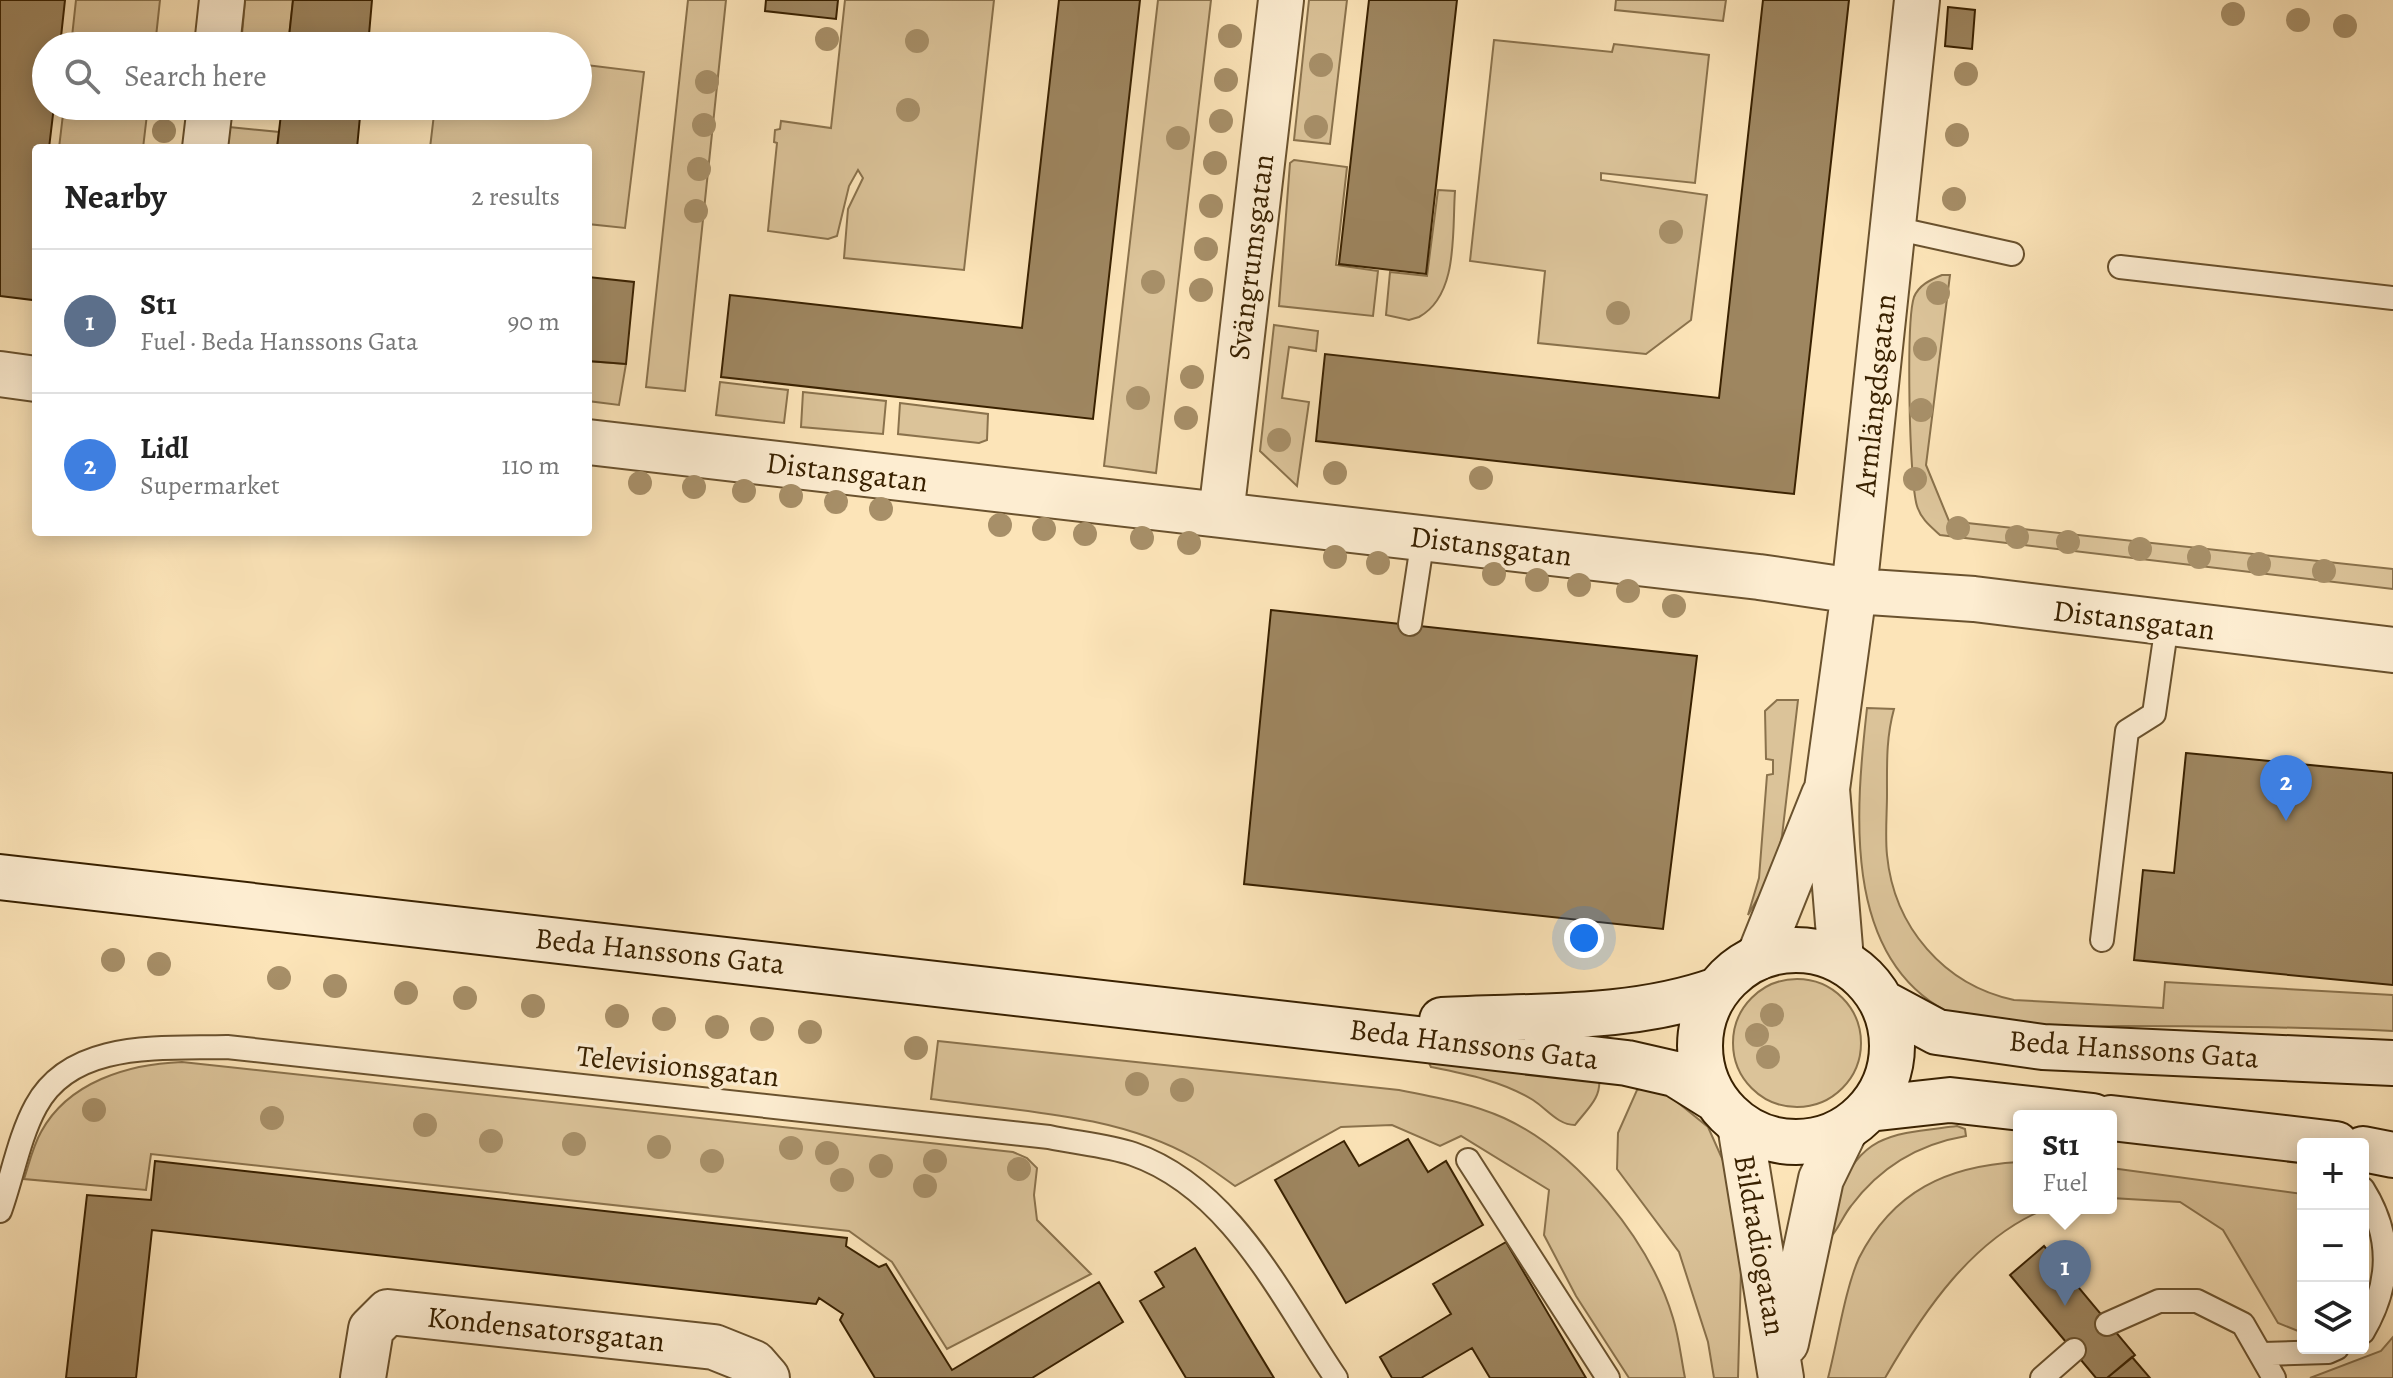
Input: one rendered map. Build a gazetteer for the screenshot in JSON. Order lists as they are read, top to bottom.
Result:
{
  "streets": {
    "street": [
      "Svängrumsgatan",
      "Armlängdsgatan",
      "Distansgatan",
      "Beda Hanssons Gata",
      "Bildradiogatan",
      "Kondensatorsgatan"
    ],
    "lane": ["Televisionsgatan"]
  },
  "crossings": [
    ["Svängrumsgatan", "Distansgatan"],
    ["Armlängdsgatan", "Distansgatan"],
    ["Armlängdsgatan", "Beda Hanssons Gata"],
    ["Armlängdsgatan", "Bildradiogatan"],
    ["Beda Hanssons Gata", "Bildradiogatan"]
  ],
  "page": {
    "search": "Search here",
    "heading": ["Nearby", "2 results"],
    "list": [
      {
        "mark": "1",
        "name": "St1",
        "note": "Fuel · Beda Hanssons Gata",
        "value": "90 m"
      },
      {
        "mark": "2",
        "name": "Lidl",
        "note": "Supermarket",
        "value": "110 m"
      }
    ],
    "pins": ["2", "1"],
    "popup": ["St1", "Fuel"],
    "map_buttons": ["+", "−"]
  }
}
